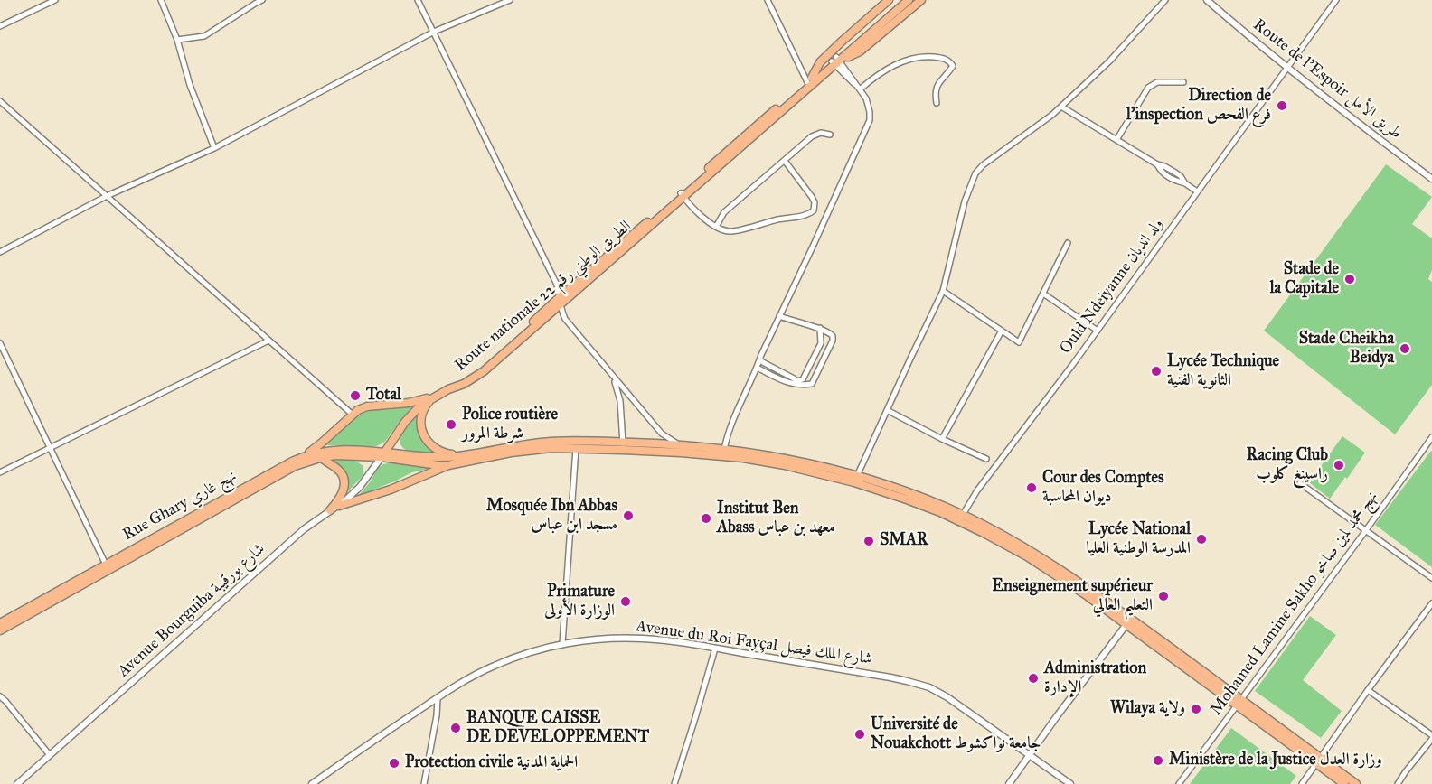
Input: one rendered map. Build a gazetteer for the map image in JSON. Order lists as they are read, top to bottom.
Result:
{
  "streets": {
    "highway": ["Route nationale 22 الطريق الوطني رقم", "Rue Ghary نهج غاري"],
    "street": [
      "Route de l’Espoir طريق الأمل",
      "Ould Ndeiyanne ولد انديان",
      "Mohamed Lamine Sakho نهج محمد لمين صاخو",
      "Avenue Bourguiba شارع بورقيبة",
      "Avenue du Roi Fayçal شارع الملك فيصل"
    ]
  },
  "crossings": [
    ["Route de l’Espoir طريق الأمل", "Ould Ndeiyanne ولد انديان"],
    ["Rue Ghary نهج غاري", "Avenue Bourguiba شارع بورقيبة"]
  ],
  "places": [
    "Direction de l'inspection فرع الفحص",
    "Stade de la Capitale",
    "Stade Cheikha Beidya",
    "Lycée Technique الثانوية الفنية",
    "Total",
    "Police routière شرطة المرور",
    "Racing Club راسينغ كلوب",
    "Cour des Comptes ديوان المحاسبة",
    "Mosquée Ibn Abbas مسجد ابن عباس",
    "Institut Ben Abass معهد بن عباس",
    "Lycée National المدرسة الوطنية العليا",
    "SMAR",
    "Enseignement supérieur التعليم العالي",
    "Primature الوزارة الأولى",
    "Administration الإدارة",
    "Wilaya ولاية",
    "BANQUE CAISSE DE DEVELOPPEMENT",
    "Université de Nouakchott جامعة نواكشوط",
    "Ministère de la Justice وزارة العدل",
    "Protection civile الحماية المدنية"
  ]
}
